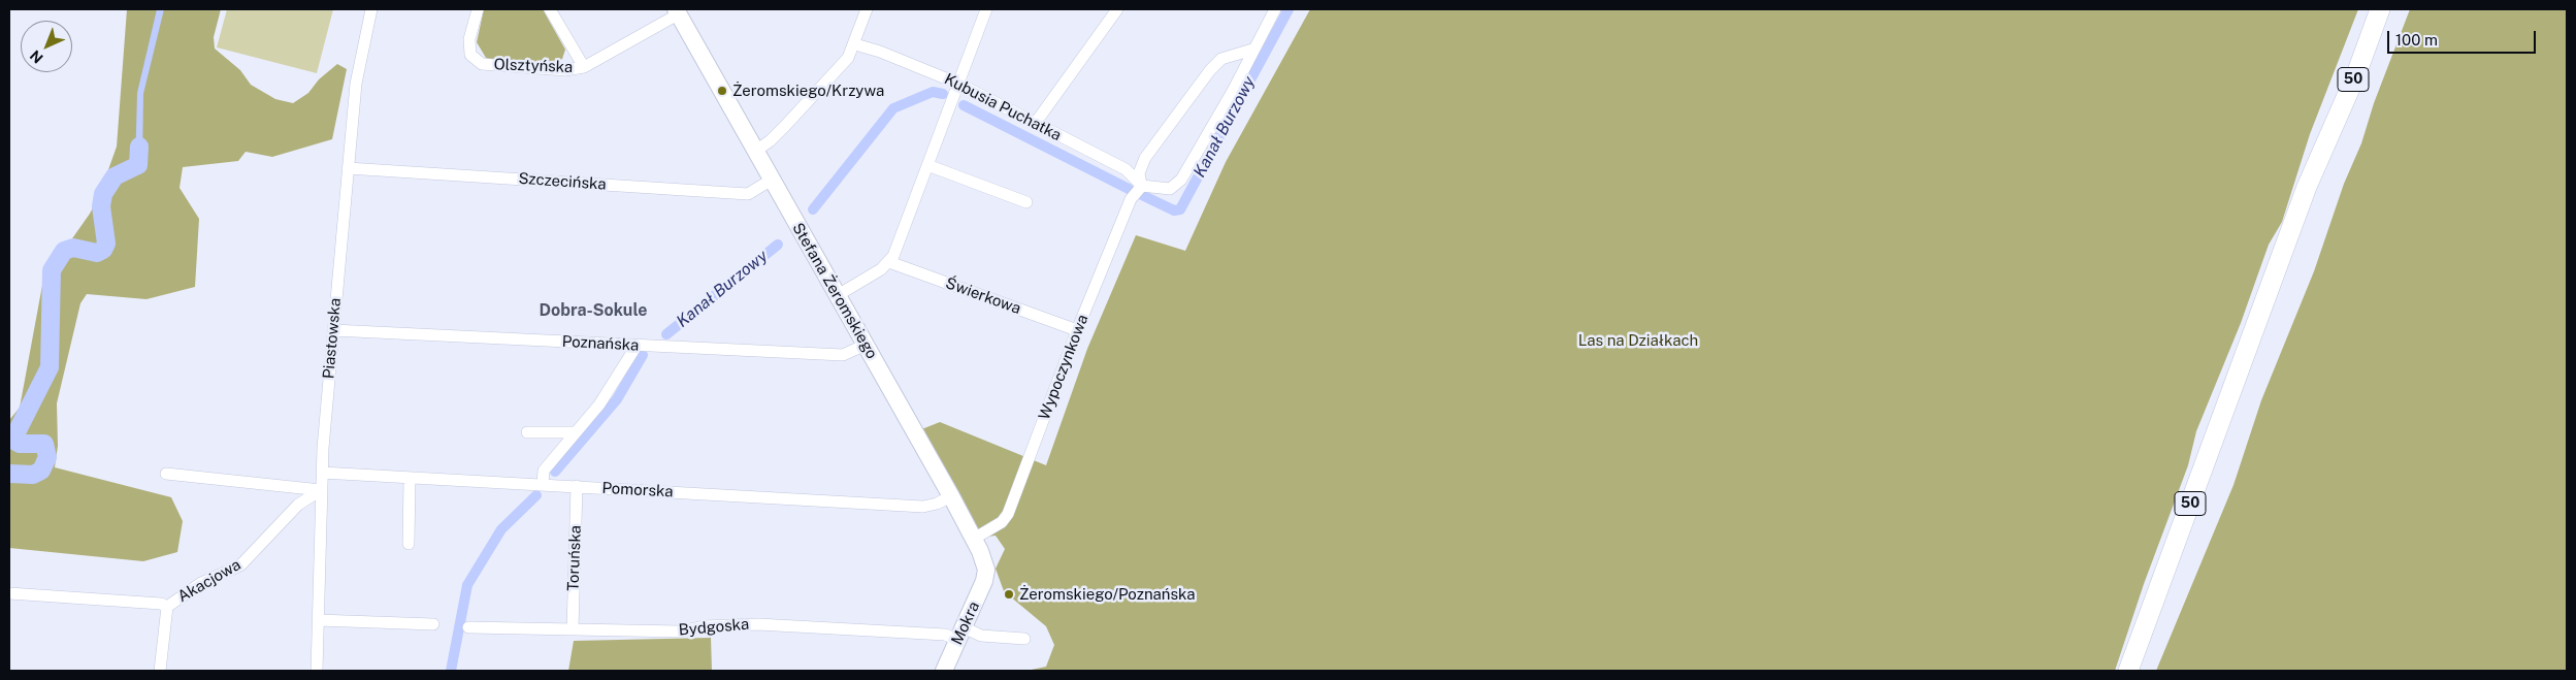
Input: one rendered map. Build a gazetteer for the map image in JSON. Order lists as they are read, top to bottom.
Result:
{
  "streets": {
    "main road": ["50"],
    "street": [
      "Olsztyńska",
      "Kubusia Puchatka",
      "Szczecińska",
      "Stefana Żeromskiego",
      "Świerkowa",
      "Piastowska",
      "Poznańska",
      "Wypoczynkowa",
      "Pomorska",
      "Toruńska",
      "Akacjowa",
      "Mokra",
      "Bydgoska"
    ]
  },
  "crossings": [
    ["Olsztyńska", "Stefana Żeromskiego"],
    ["Kubusia Puchatka", "Wypoczynkowa"],
    ["Szczecińska", "Stefana Żeromskiego"],
    ["Szczecińska", "Piastowska"],
    ["Stefana Żeromskiego", "Poznańska"],
    ["Stefana Żeromskiego", "Wypoczynkowa"],
    ["Stefana Żeromskiego", "Pomorska"],
    ["Stefana Żeromskiego", "Mokra"],
    ["Świerkowa", "Wypoczynkowa"],
    ["Piastowska", "Poznańska"],
    ["Piastowska", "Pomorska"],
    ["Piastowska", "Akacjowa"],
    ["Pomorska", "Toruńska"],
    ["Toruńska", "Bydgoska"],
    ["Mokra", "Bydgoska"]
  ],
  "districts": ["Dobra-Sokule"],
  "water": ["Kanał Burzowy"],
  "parks": ["Las na Działkach"],
  "places": ["Żeromskiego/Krzywa", "Żeromskiego/Poznańska"],
  "scale_bar": "100 m",
  "north": "bottom left"
}
